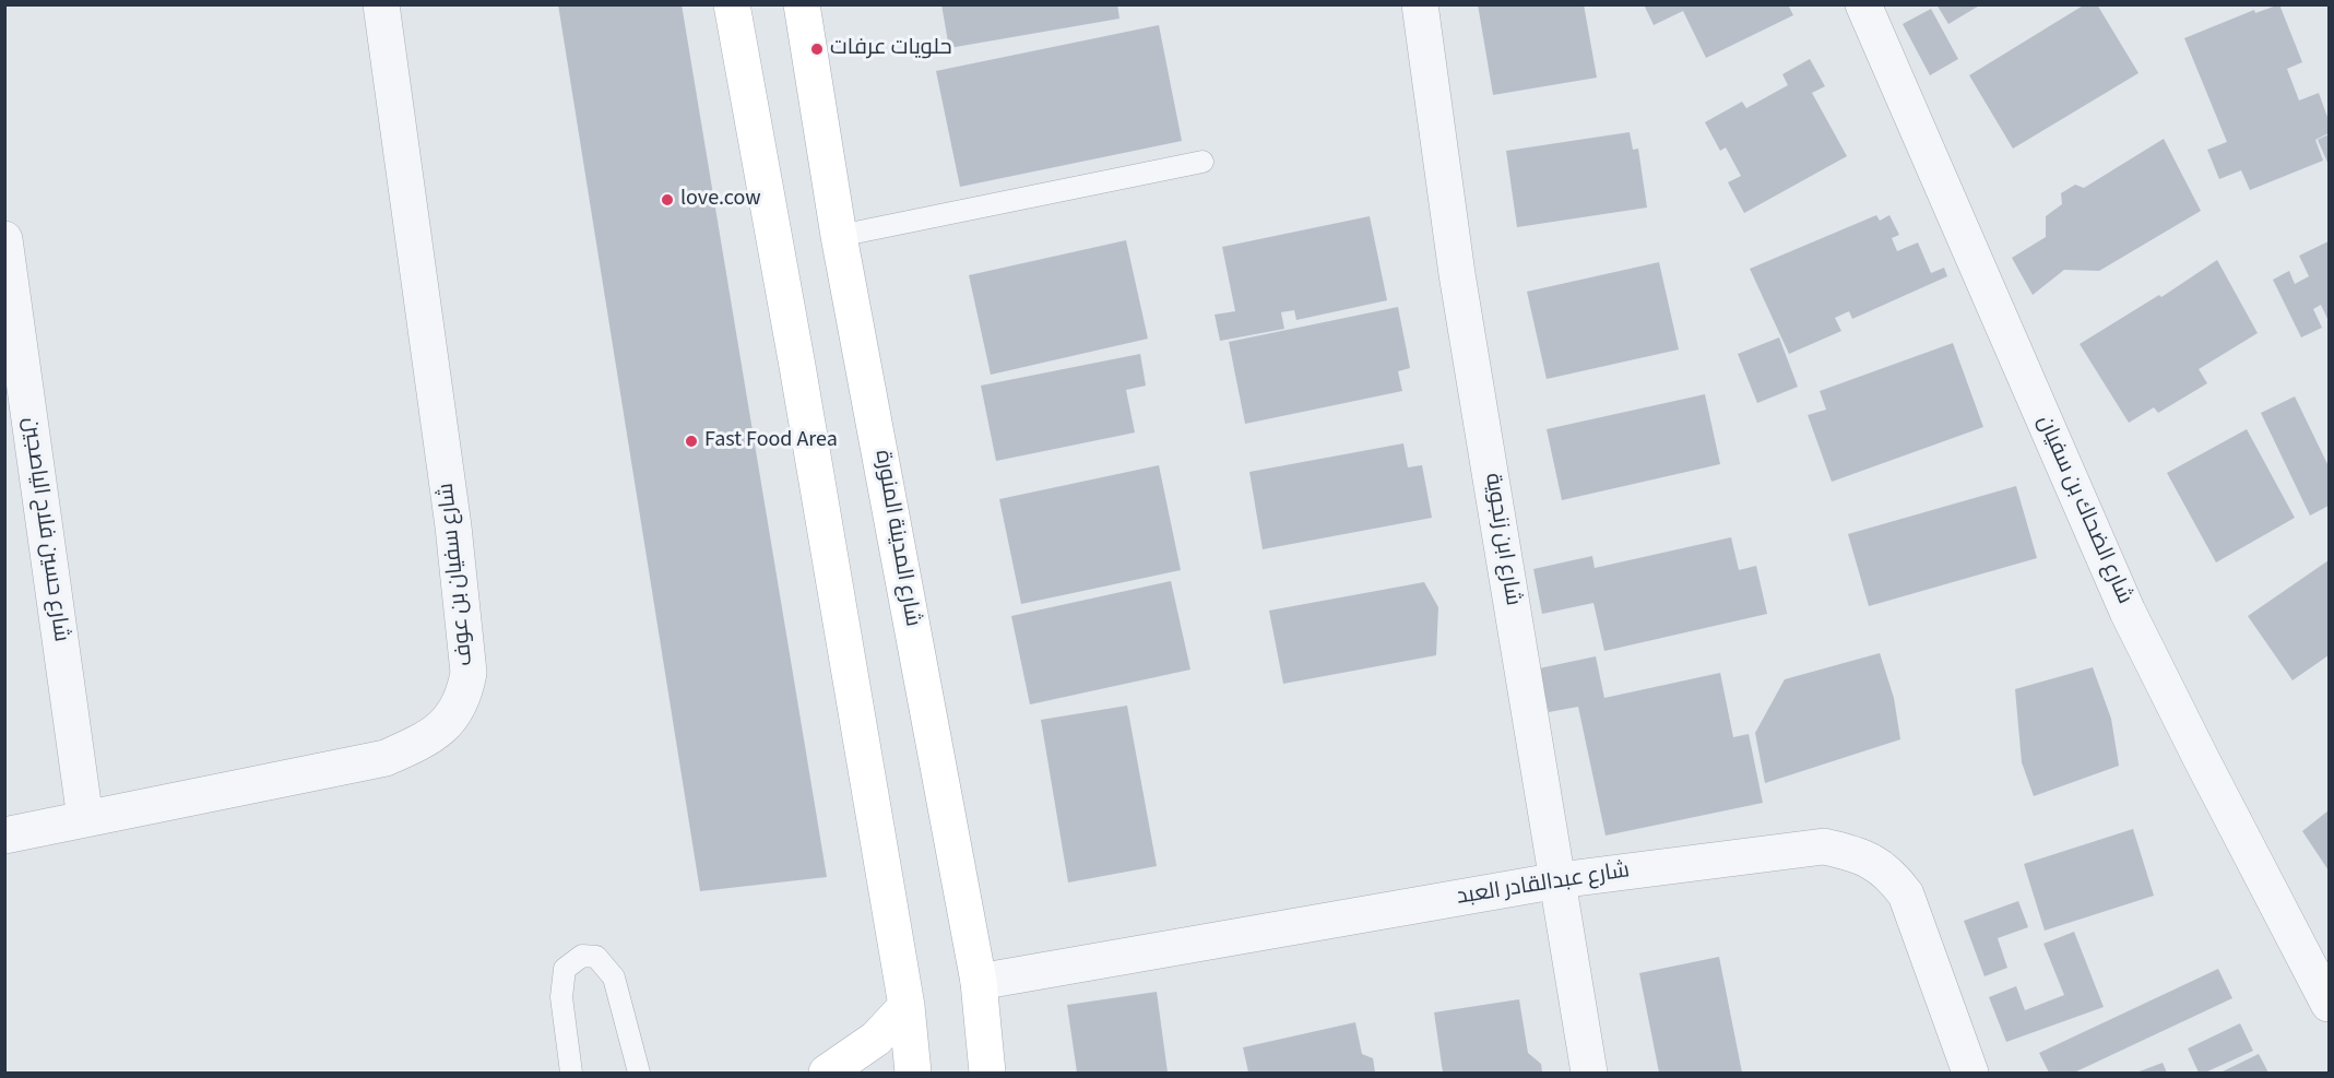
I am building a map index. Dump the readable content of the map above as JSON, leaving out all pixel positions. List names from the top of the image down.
{
  "streets": {
    "main road": ["شارع المدينة المنورة"],
    "street": [
      "شارع الضحاك بن سفيان",
      "شارع حسين فلاح الياصجين",
      "شارع ابن زنجوية",
      "شارع سفيان بن عوف",
      "شارع عبدالقادر العبد"
    ]
  },
  "crossings": [
    ["شارع حسين فلاح الياصجين", "شارع سفيان بن عوف"],
    ["شارع المدينة المنورة", "شارع عبدالقادر العبد"],
    ["شارع ابن زنجوية", "شارع عبدالقادر العبد"]
  ],
  "places": ["حلويات عرفات", "love.cow", "Fast Food Area"]
}
